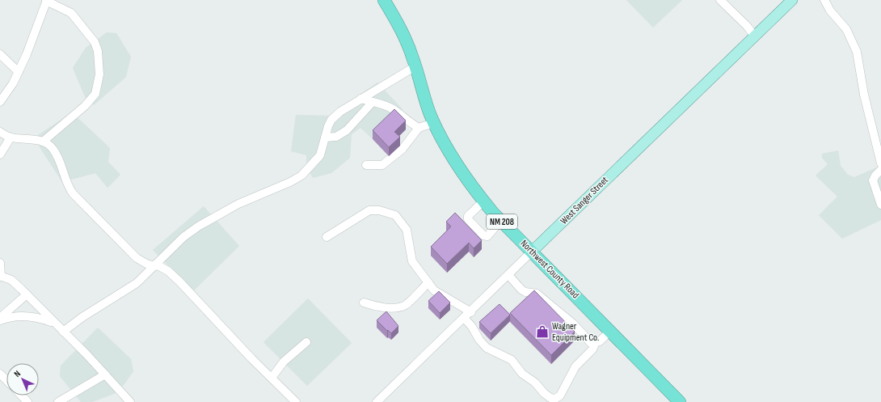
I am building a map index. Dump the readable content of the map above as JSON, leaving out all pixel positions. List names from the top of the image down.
{
  "streets": {
    "highway": ["NM 208", "Northwest County Road"],
    "main road": ["West Sanger Street"]
  },
  "crossings": [
    ["West Sanger Street", "Northwest County Road"]
  ],
  "places": {
    "shop": ["Wagner Equipment Co."]
  },
  "north": "top left"
}
